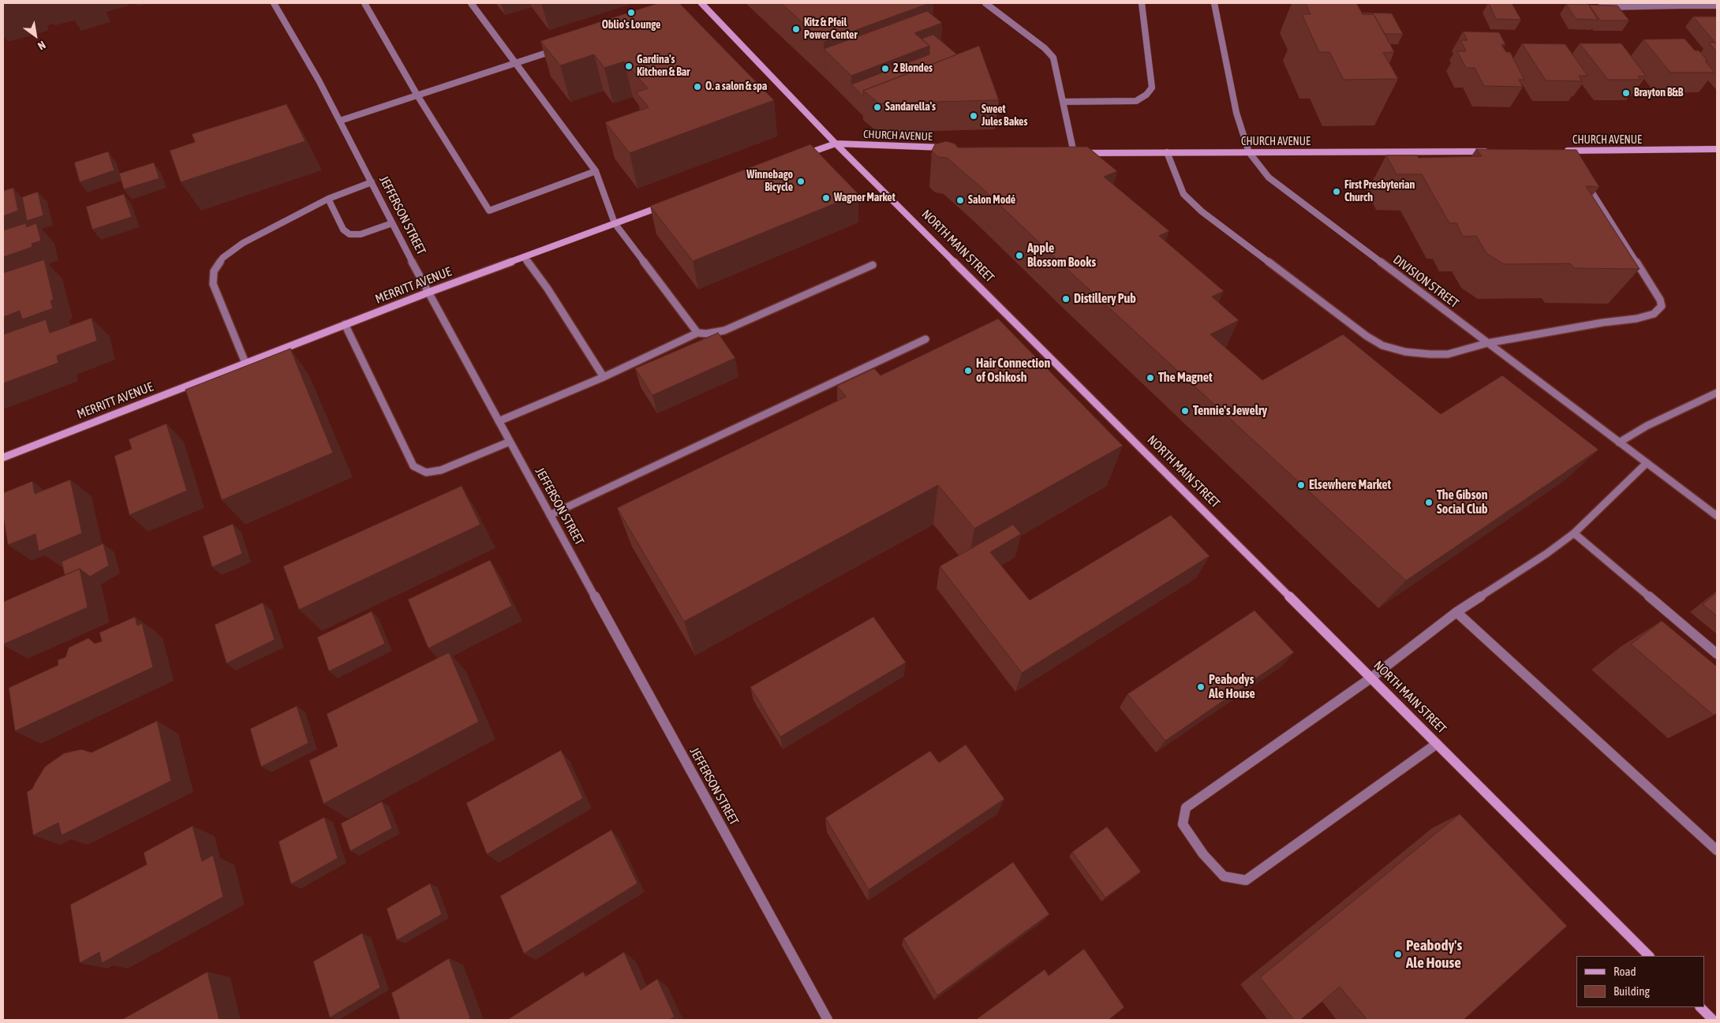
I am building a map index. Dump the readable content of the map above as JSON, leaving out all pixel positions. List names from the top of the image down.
{
  "streets": {
    "street": [
      "CHURCH AVENUE",
      "JEFFERSON STREET",
      "NORTH MAIN STREET",
      "DIVISION STREET",
      "MERRITT AVENUE"
    ]
  },
  "crossings": [
    ["CHURCH AVENUE", "NORTH MAIN STREET"],
    ["CHURCH AVENUE", "DIVISION STREET"],
    ["JEFFERSON STREET", "MERRITT AVENUE"]
  ],
  "places": [
    "Oblio's Lounge",
    "Kitz & Pfeil Power Center",
    "Gardina's Kitchen & Bar",
    "2 Blondes",
    "O. a salon & spa",
    "Brayton B&B",
    "Sandarella's",
    "Sweet Jules Bakes",
    "Winnebago Bicycle",
    "First Presbyterian Church",
    "Wagner Market",
    "Salon Modé",
    "Apple Blossom Books",
    "Distillery Pub",
    "Hair Connection of Oshkosh",
    "The Magnet",
    "Tennie's Jewelry",
    "Elsewhere Market",
    "The Gibson Social Club",
    "Peabodys Ale House",
    "Peabody's Ale House"
  ],
  "legend": ["Road", "Building"],
  "north": "bottom right"
}
